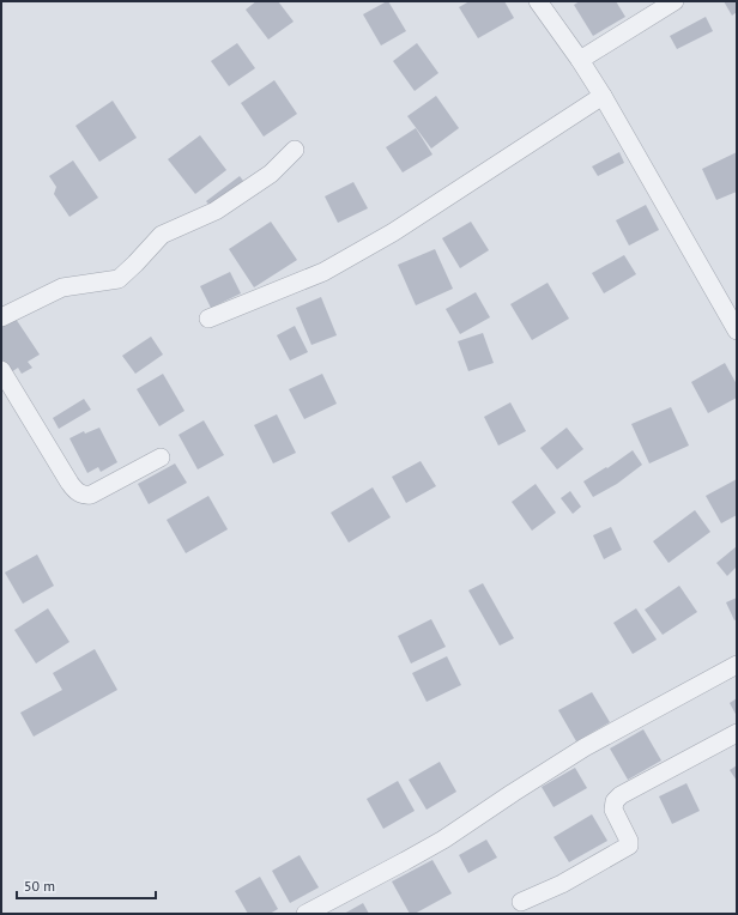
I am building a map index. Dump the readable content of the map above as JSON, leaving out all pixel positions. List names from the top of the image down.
{
  "scale_bar": "50 m"
}
